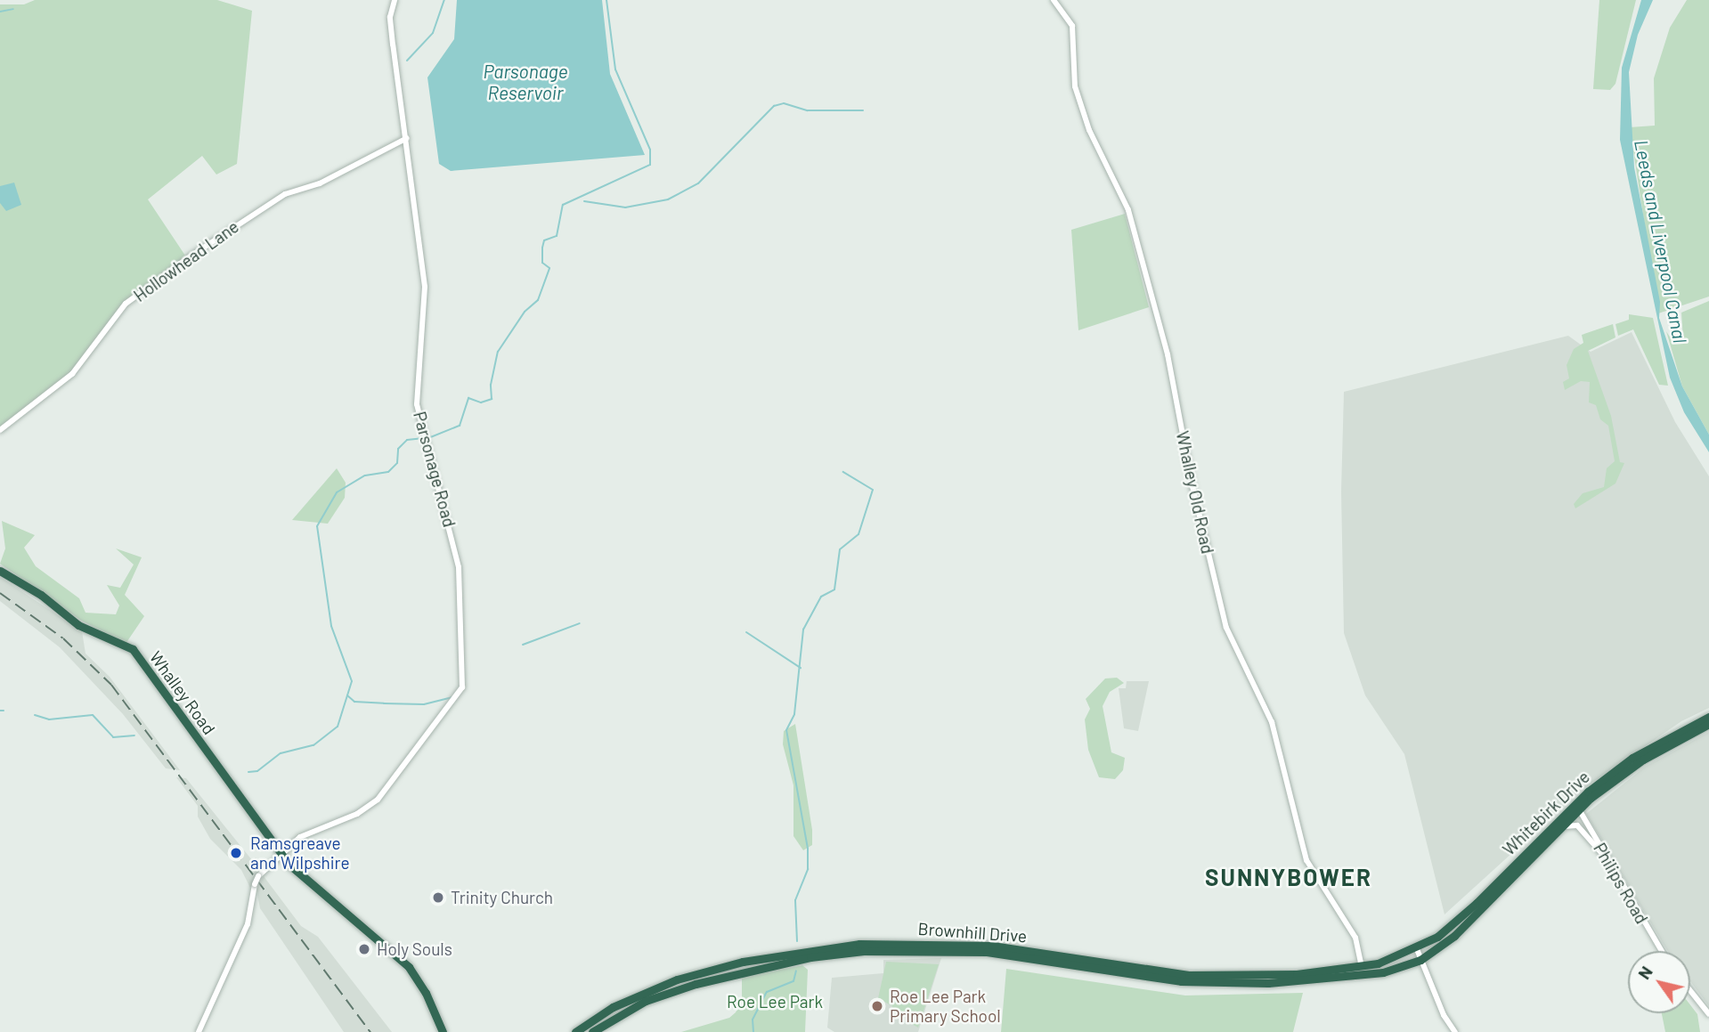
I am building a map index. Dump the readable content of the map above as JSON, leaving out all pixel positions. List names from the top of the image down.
{
  "streets": {
    "highway": ["Whalley Road", "Whitebirk Drive", "Brownhill Drive"],
    "street": [
      "Hollowhead Lane",
      "Parsonage Road",
      "Whalley Old Road",
      "Philips Road"
    ]
  },
  "crossings": [
    ["Hollowhead Lane", "Parsonage Road"],
    ["Parsonage Road", "Whalley Road"],
    ["Whalley Old Road", "Brownhill Drive"],
    ["Whitebirk Drive", "Philips Road"],
    ["Whitebirk Drive", "Brownhill Drive"]
  ],
  "districts": ["SUNNYBOWER"],
  "water": ["Parsonage Reservoir", "Leeds and Liverpool Canal"],
  "parks": ["Roe Lee Park"],
  "places": [
    "Ramsgreave and Wilpshire",
    "Trinity Church",
    "Holy Souls",
    "Roe Lee Park Primary School"
  ],
  "north": "top left"
}
